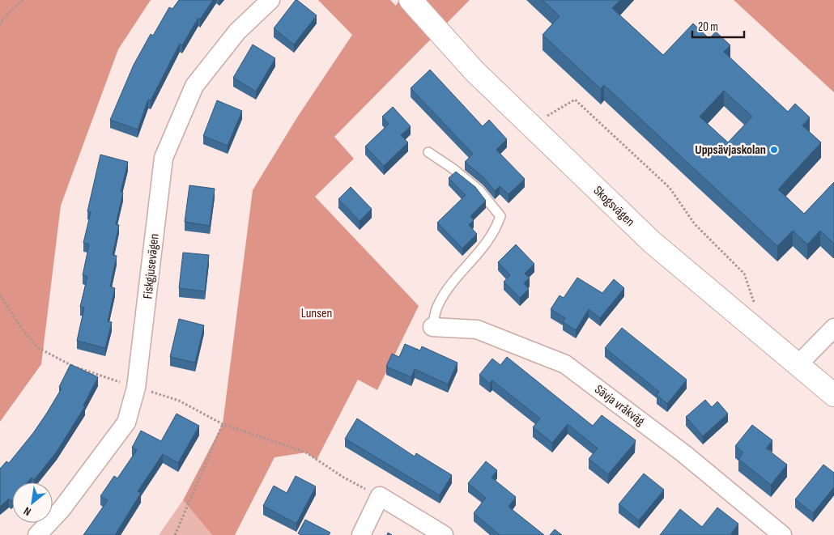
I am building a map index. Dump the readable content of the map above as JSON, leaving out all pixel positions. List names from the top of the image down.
{
  "streets": {
    "street": ["Skogsvägen", "Fiskgjusevägen", "Sävja vråkväg"]
  },
  "parks": ["Lunsen"],
  "places": ["Uppsävjaskolan"],
  "scale_bar": "20 m",
  "north": "bottom left"
}
